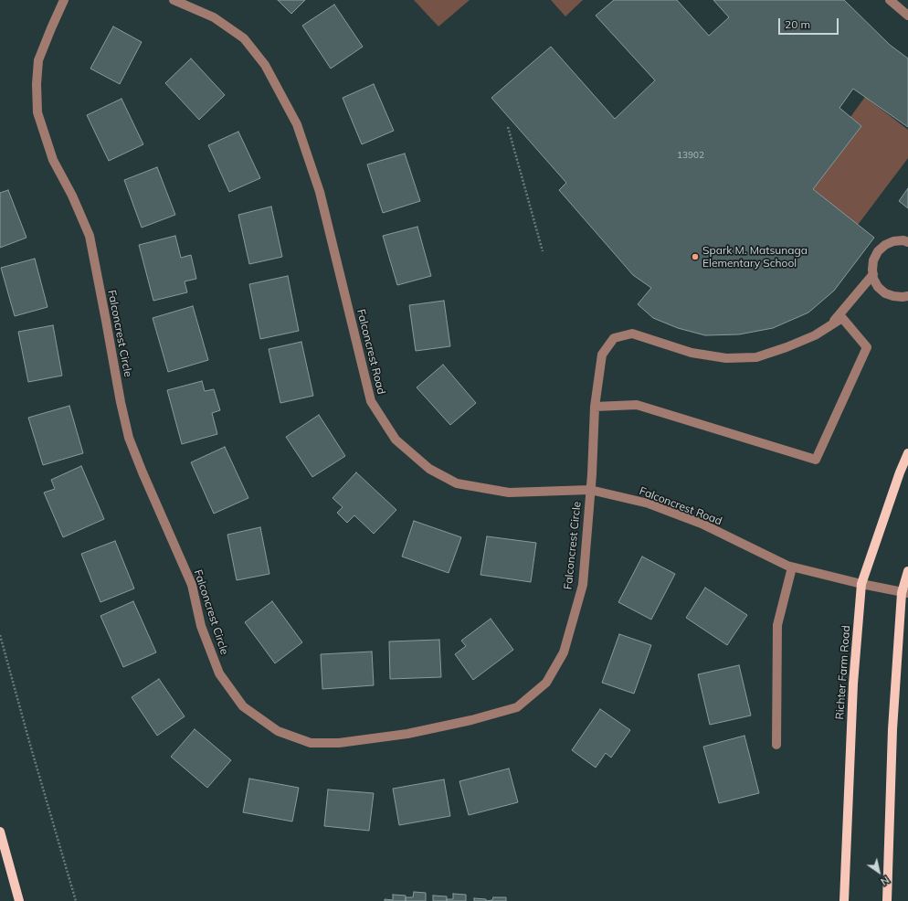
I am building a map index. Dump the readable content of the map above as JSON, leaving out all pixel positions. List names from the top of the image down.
{
  "streets": {
    "main road": ["Richter Farm Road"],
    "street": ["Falconcrest Circle", "Falconcrest Road"]
  },
  "crossings": [
    ["Falconcrest Circle", "Falconcrest Road"],
    ["Falconcrest Road", "Richter Farm Road"]
  ],
  "places": ["Spark M. Matsunaga Elementary School"],
  "house_numbers": ["13902"],
  "scale_bar": "20 m",
  "north": "bottom right"
}
